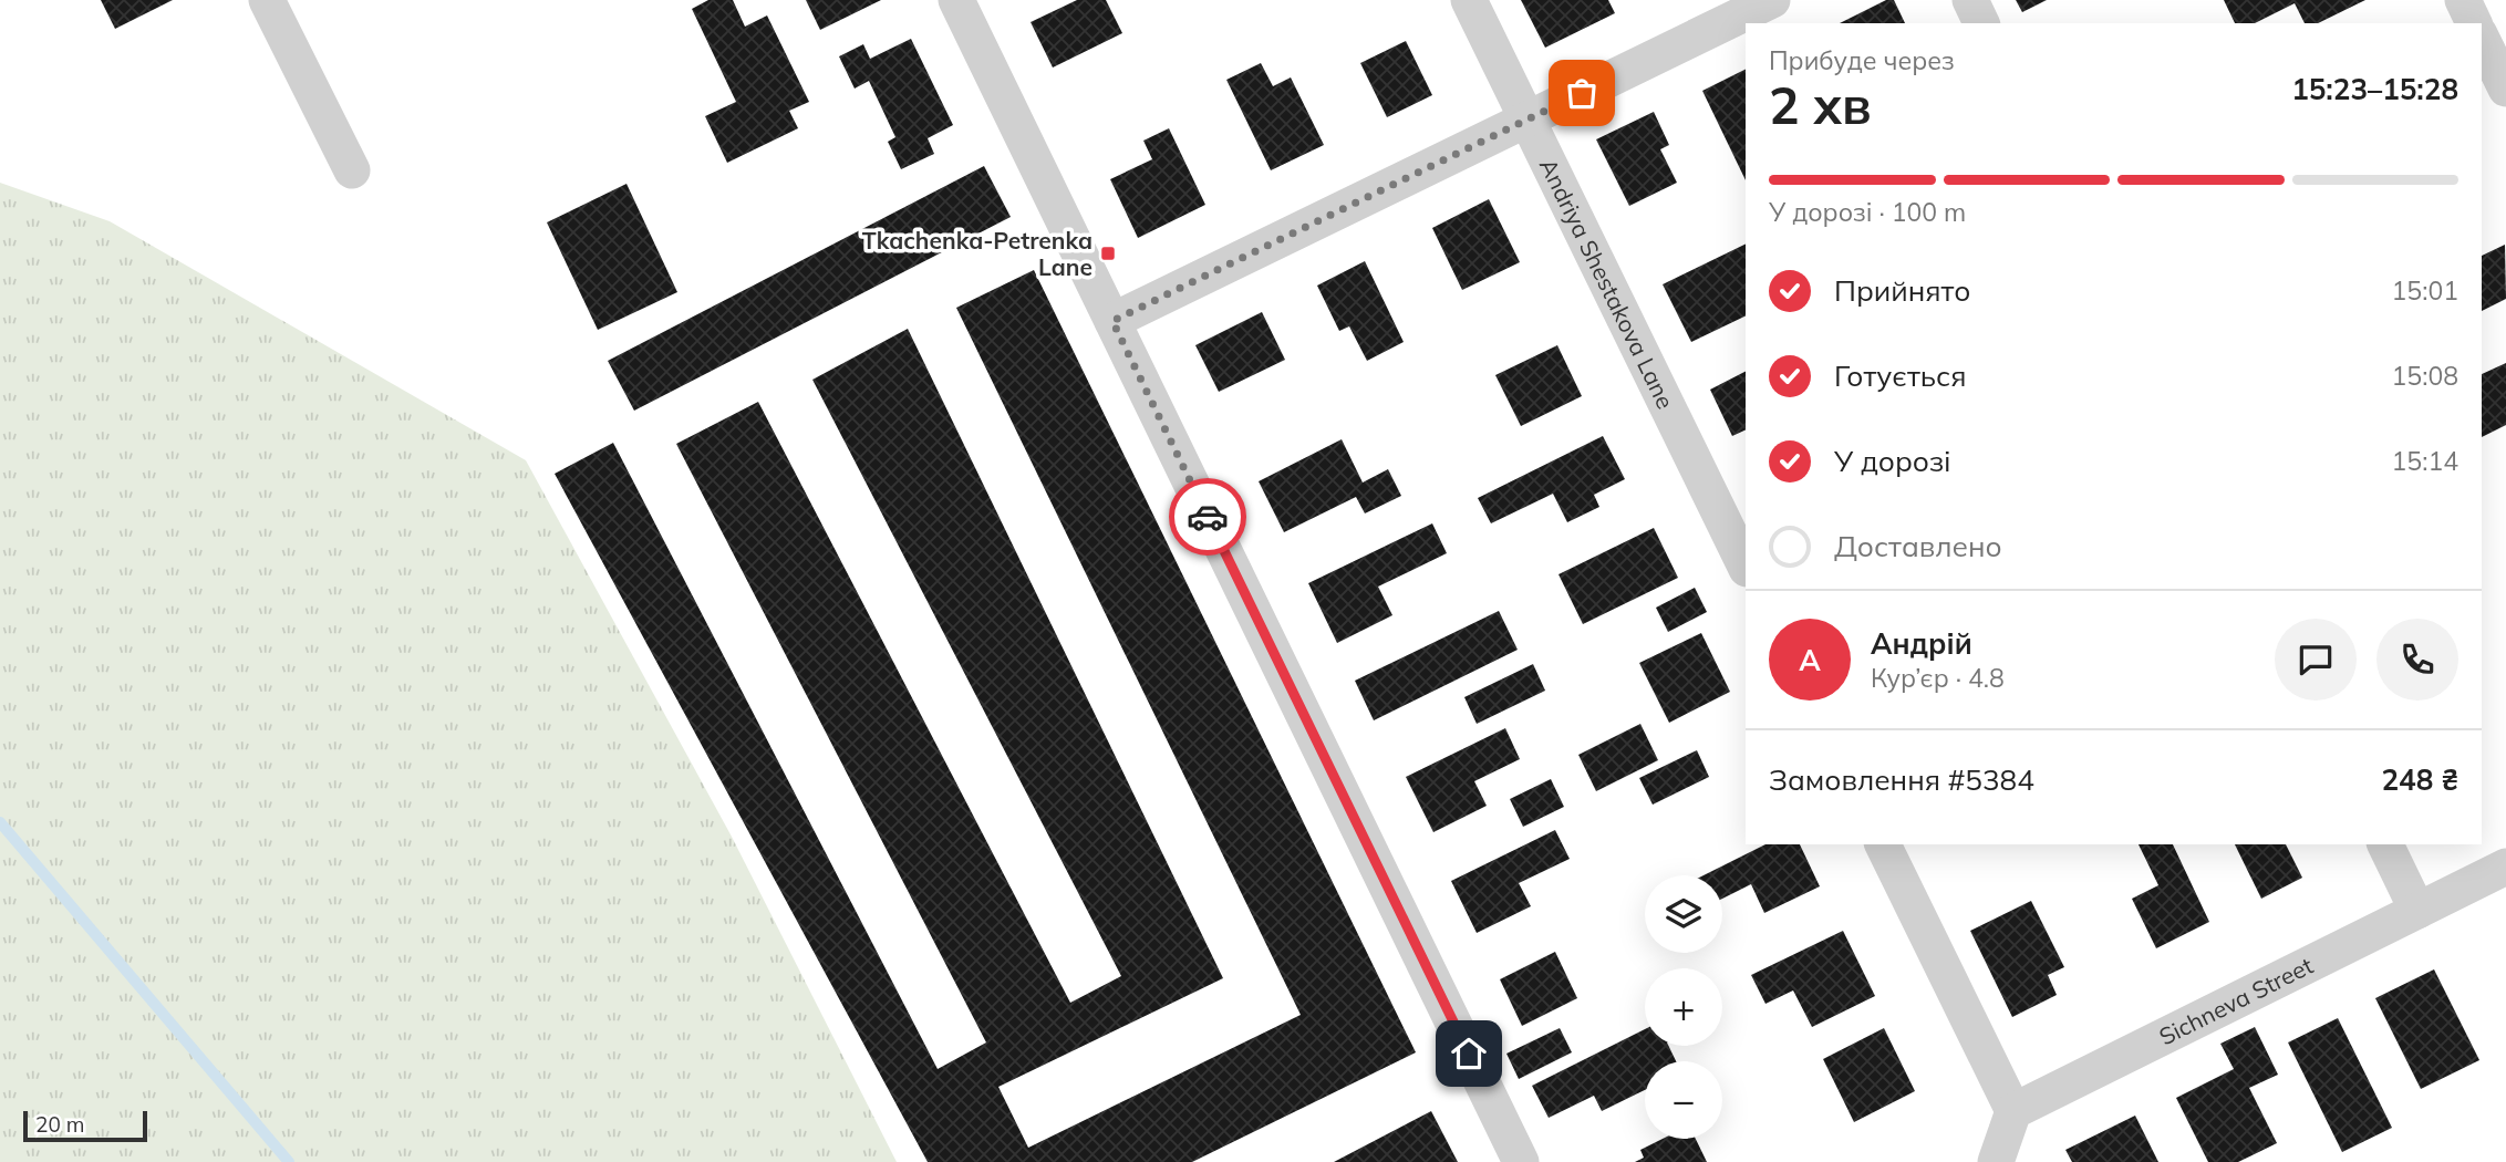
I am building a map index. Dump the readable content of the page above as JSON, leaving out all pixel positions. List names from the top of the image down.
{
  "streets": {
    "street": ["Andriya Shestakova Lane", "Sichneva Street"]
  },
  "places": {
    "transit": ["Tkachenka-Petrenka Lane"]
  },
  "scale_bar": "20 m",
  "page": {
    "heading": ["2 хв", "Прибуде через", "15:23–15:28"],
    "panel": [
      "Андрій",
      "Кур’єр · 4.8",
      "Замовлення #5384",
      "248 ₴"
    ],
    "bar": "У дорозі · 100 m",
    "list": [
      ["Прийнято", "15:01"],
      ["Готується", "15:08"],
      ["У дорозі", "15:14"],
      "Доставлено"
    ],
    "round": "А",
    "map_buttons": ["+", "−"],
    "scale": "20 m"
  }
}
